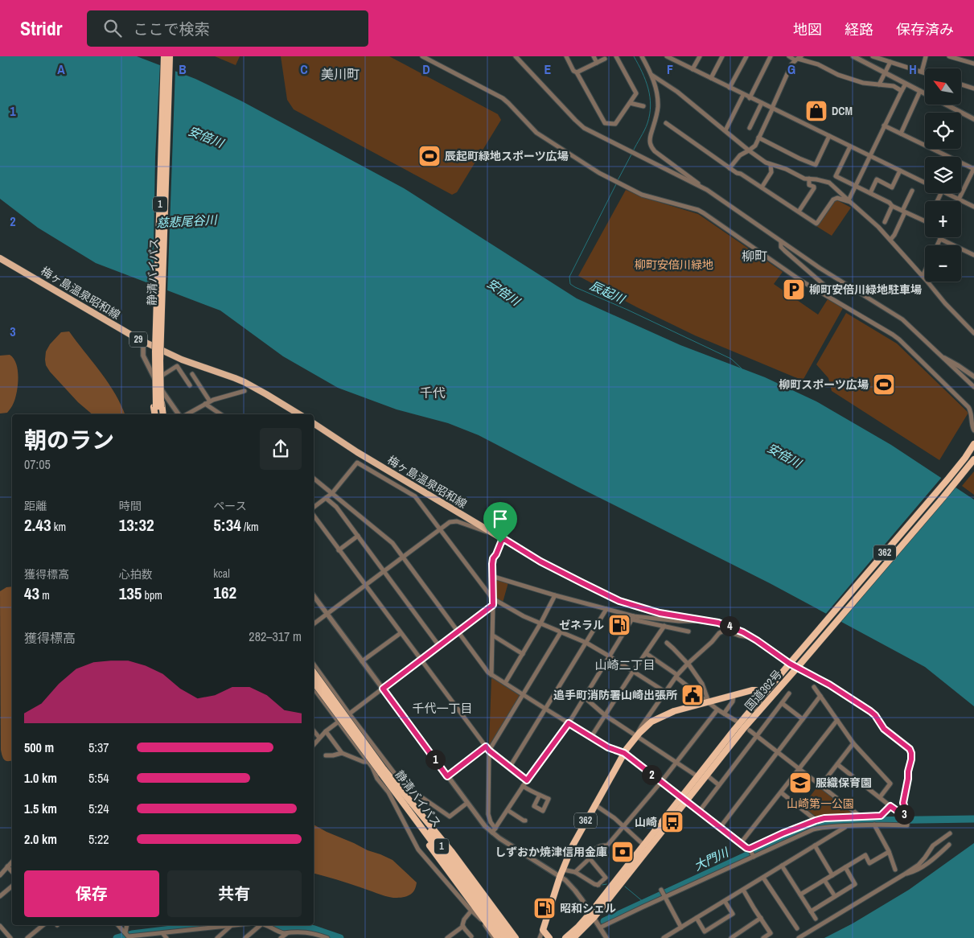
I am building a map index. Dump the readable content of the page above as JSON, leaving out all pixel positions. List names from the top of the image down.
{
  "streets": {
    "highway": [
      "1",
      "静清バイパス",
      "362",
      "国道362号"
    ],
    "main road": ["梅ヶ島温泉昭和線", "29"]
  },
  "crossings": [
    ["1", "静清バイパス"],
    ["梅ヶ島温泉昭和線", "国道362号"]
  ],
  "districts": [
    "美川町",
    "柳町",
    "千代",
    "山崎二丁目",
    "千代一丁目"
  ],
  "water": [
    "安倍川",
    "慈悲尾谷川",
    "辰起川",
    "大門川"
  ],
  "parks": ["柳町安倍川緑地", "山崎第一公園"],
  "places": {
    "shop": ["DCM"],
    "sports": ["辰起町緑地スポーツ広場", "柳町スポーツ広場"],
    "parking": ["柳町安倍川緑地駐車場"],
    "fuel station": ["ゼネラル", "昭和シェル"],
    "public building": ["追手町消防署山崎出張所"],
    "school or university": ["服織保育園"],
    "bus stop": ["山崎"],
    "bank": ["しずおか焼津信用金庫"]
  },
  "north": "top left",
  "page": {
    "header": "Stridr",
    "search": "ここで検索",
    "nav": ["地図", "経路", "保存済み"],
    "map_buttons": ["+", "−"],
    "heading": ["朝のラン", "07:05"],
    "stats": [
      ["距離", "2.43 km"],
      ["時間", "13:32"],
      ["ペース", "5:34 /km"],
      ["獲得標高", "43 m"],
      ["心拍数", "135 bpm"],
      ["kcal", "162"]
    ],
    "pins": [
      "4",
      "1",
      "2",
      "3"
    ],
    "chart": ["獲得標高", "282–317 m"],
    "list": [
      {
        "name": "500 m",
        "note": "5:37"
      },
      {
        "name": "1.0 km",
        "note": "5:54"
      },
      {
        "name": "1.5 km",
        "note": "5:24"
      },
      {
        "name": "2.0 km",
        "note": "5:22"
      }
    ],
    "buttons": ["保存", "共有"]
  },
  "grid": {
    "columns": [
      "A",
      "B",
      "C",
      "D",
      "E",
      "F",
      "G",
      "H"
    ],
    "rows": ["1", "2", "3"]
  }
}
